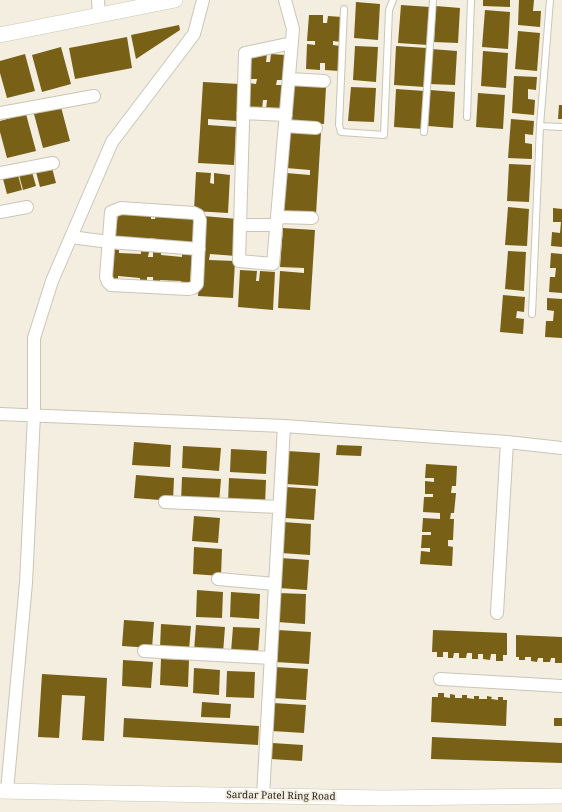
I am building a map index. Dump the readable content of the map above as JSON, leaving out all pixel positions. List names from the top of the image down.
{
  "streets": {
    "street": ["Sardar Patel Ring Road"]
  }
}
